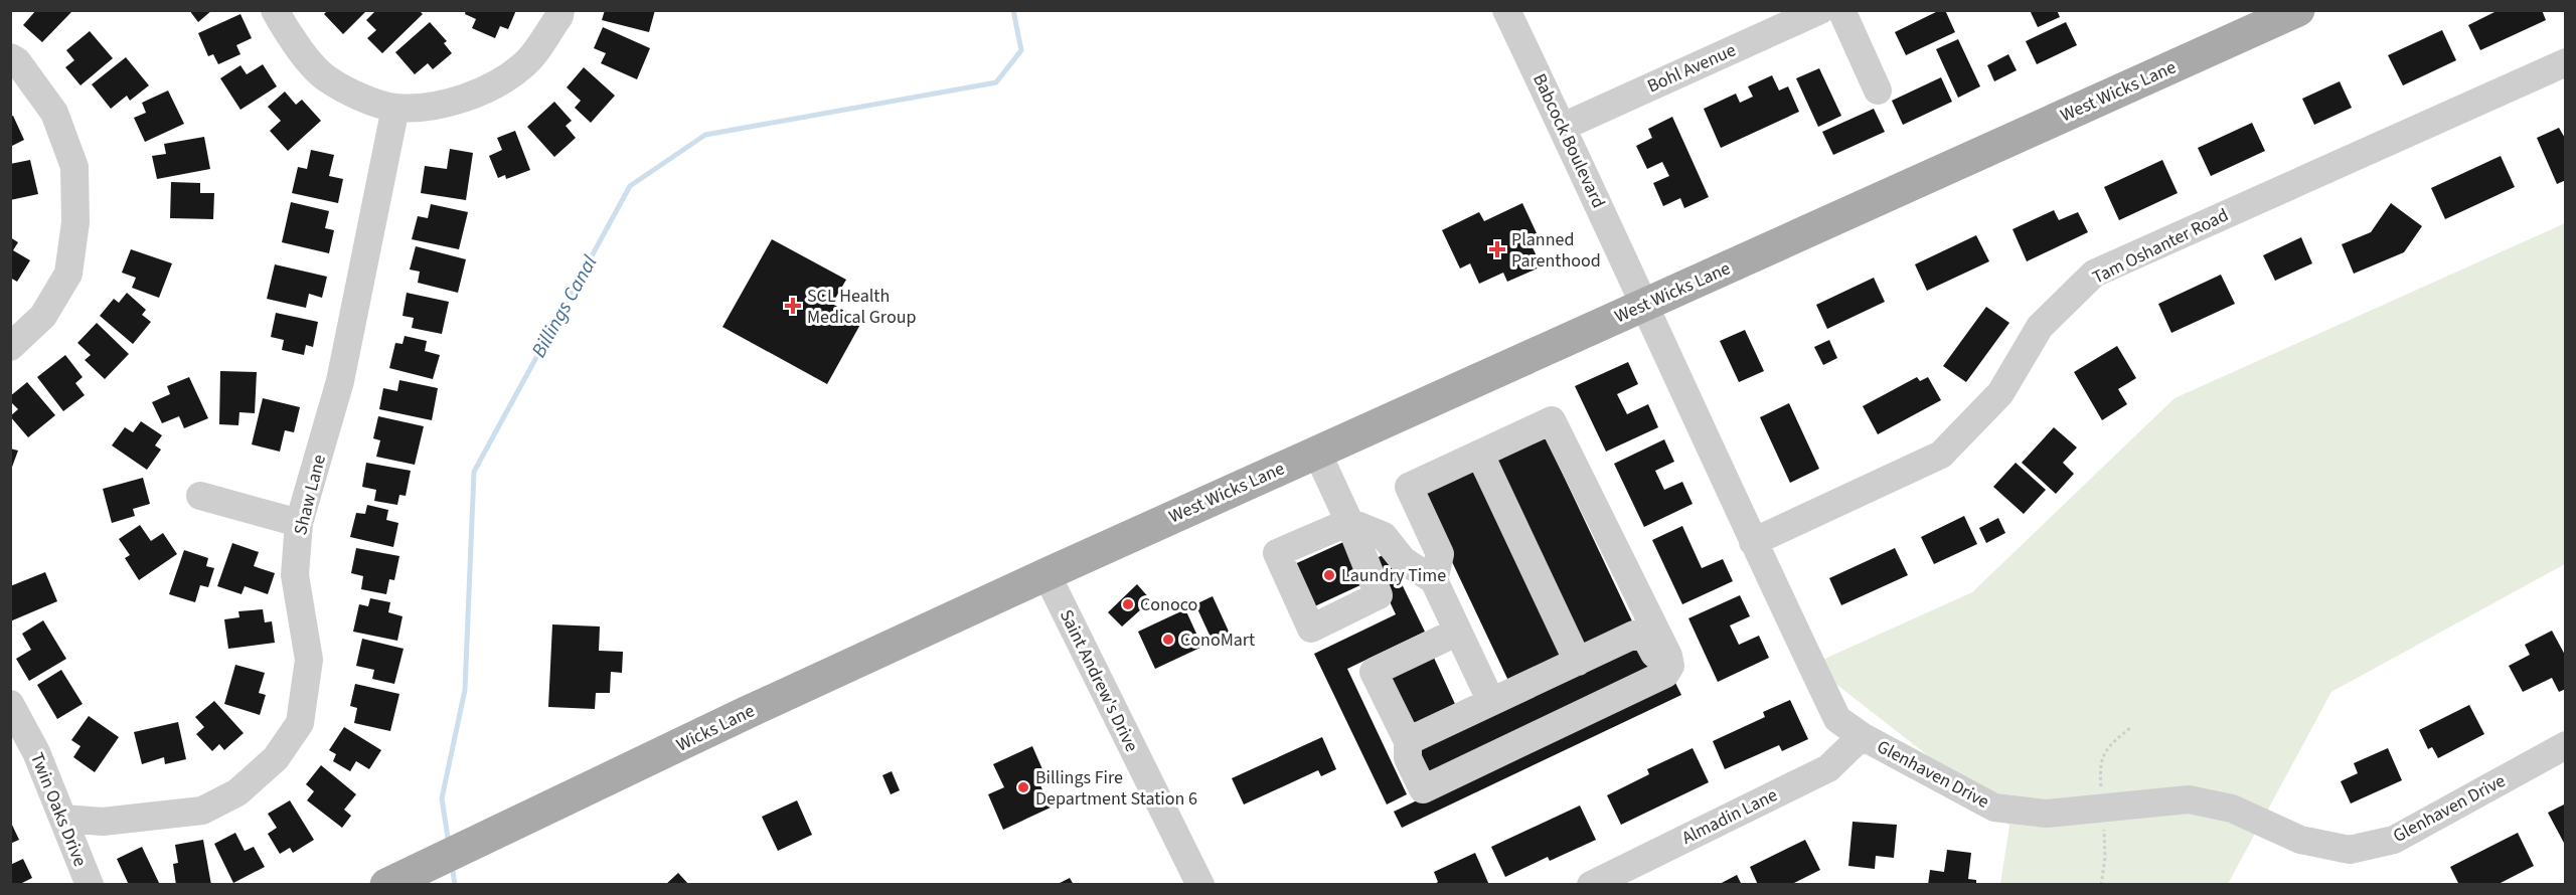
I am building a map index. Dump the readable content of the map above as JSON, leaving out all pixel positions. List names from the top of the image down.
{
  "streets": {
    "main road": ["West Wicks Lane", "Wicks Lane"],
    "street": [
      "Bohl Avenue",
      "Babcock Boulevard",
      "Tam Oshanter Road",
      "Shaw Lane",
      "Saint Andrew's Drive",
      "Glenhaven Drive",
      "Twin Oaks Drive",
      "Almadin Lane"
    ]
  },
  "crossings": [
    ["Bohl Avenue", "Babcock Boulevard"],
    ["West Wicks Lane", "Babcock Boulevard"],
    ["West Wicks Lane", "Saint Andrew's Drive"],
    ["West Wicks Lane", "Wicks Lane"],
    ["West Wicks Lane", "Glenhaven Drive"],
    ["Babcock Boulevard", "Glenhaven Drive"],
    ["Tam Oshanter Road", "Glenhaven Drive"],
    ["Shaw Lane", "Twin Oaks Drive"],
    ["Saint Andrew's Drive", "Wicks Lane"],
    ["Glenhaven Drive", "Almadin Lane"]
  ],
  "water": ["Billings Canal"],
  "places": {
    "health": ["Planned Parenthood", "SCL Health Medical Group"],
    "other": [
      "Laundry Time",
      "Conoco",
      "ConoMart",
      "Billings Fire Department Station 6"
    ]
  }
}
